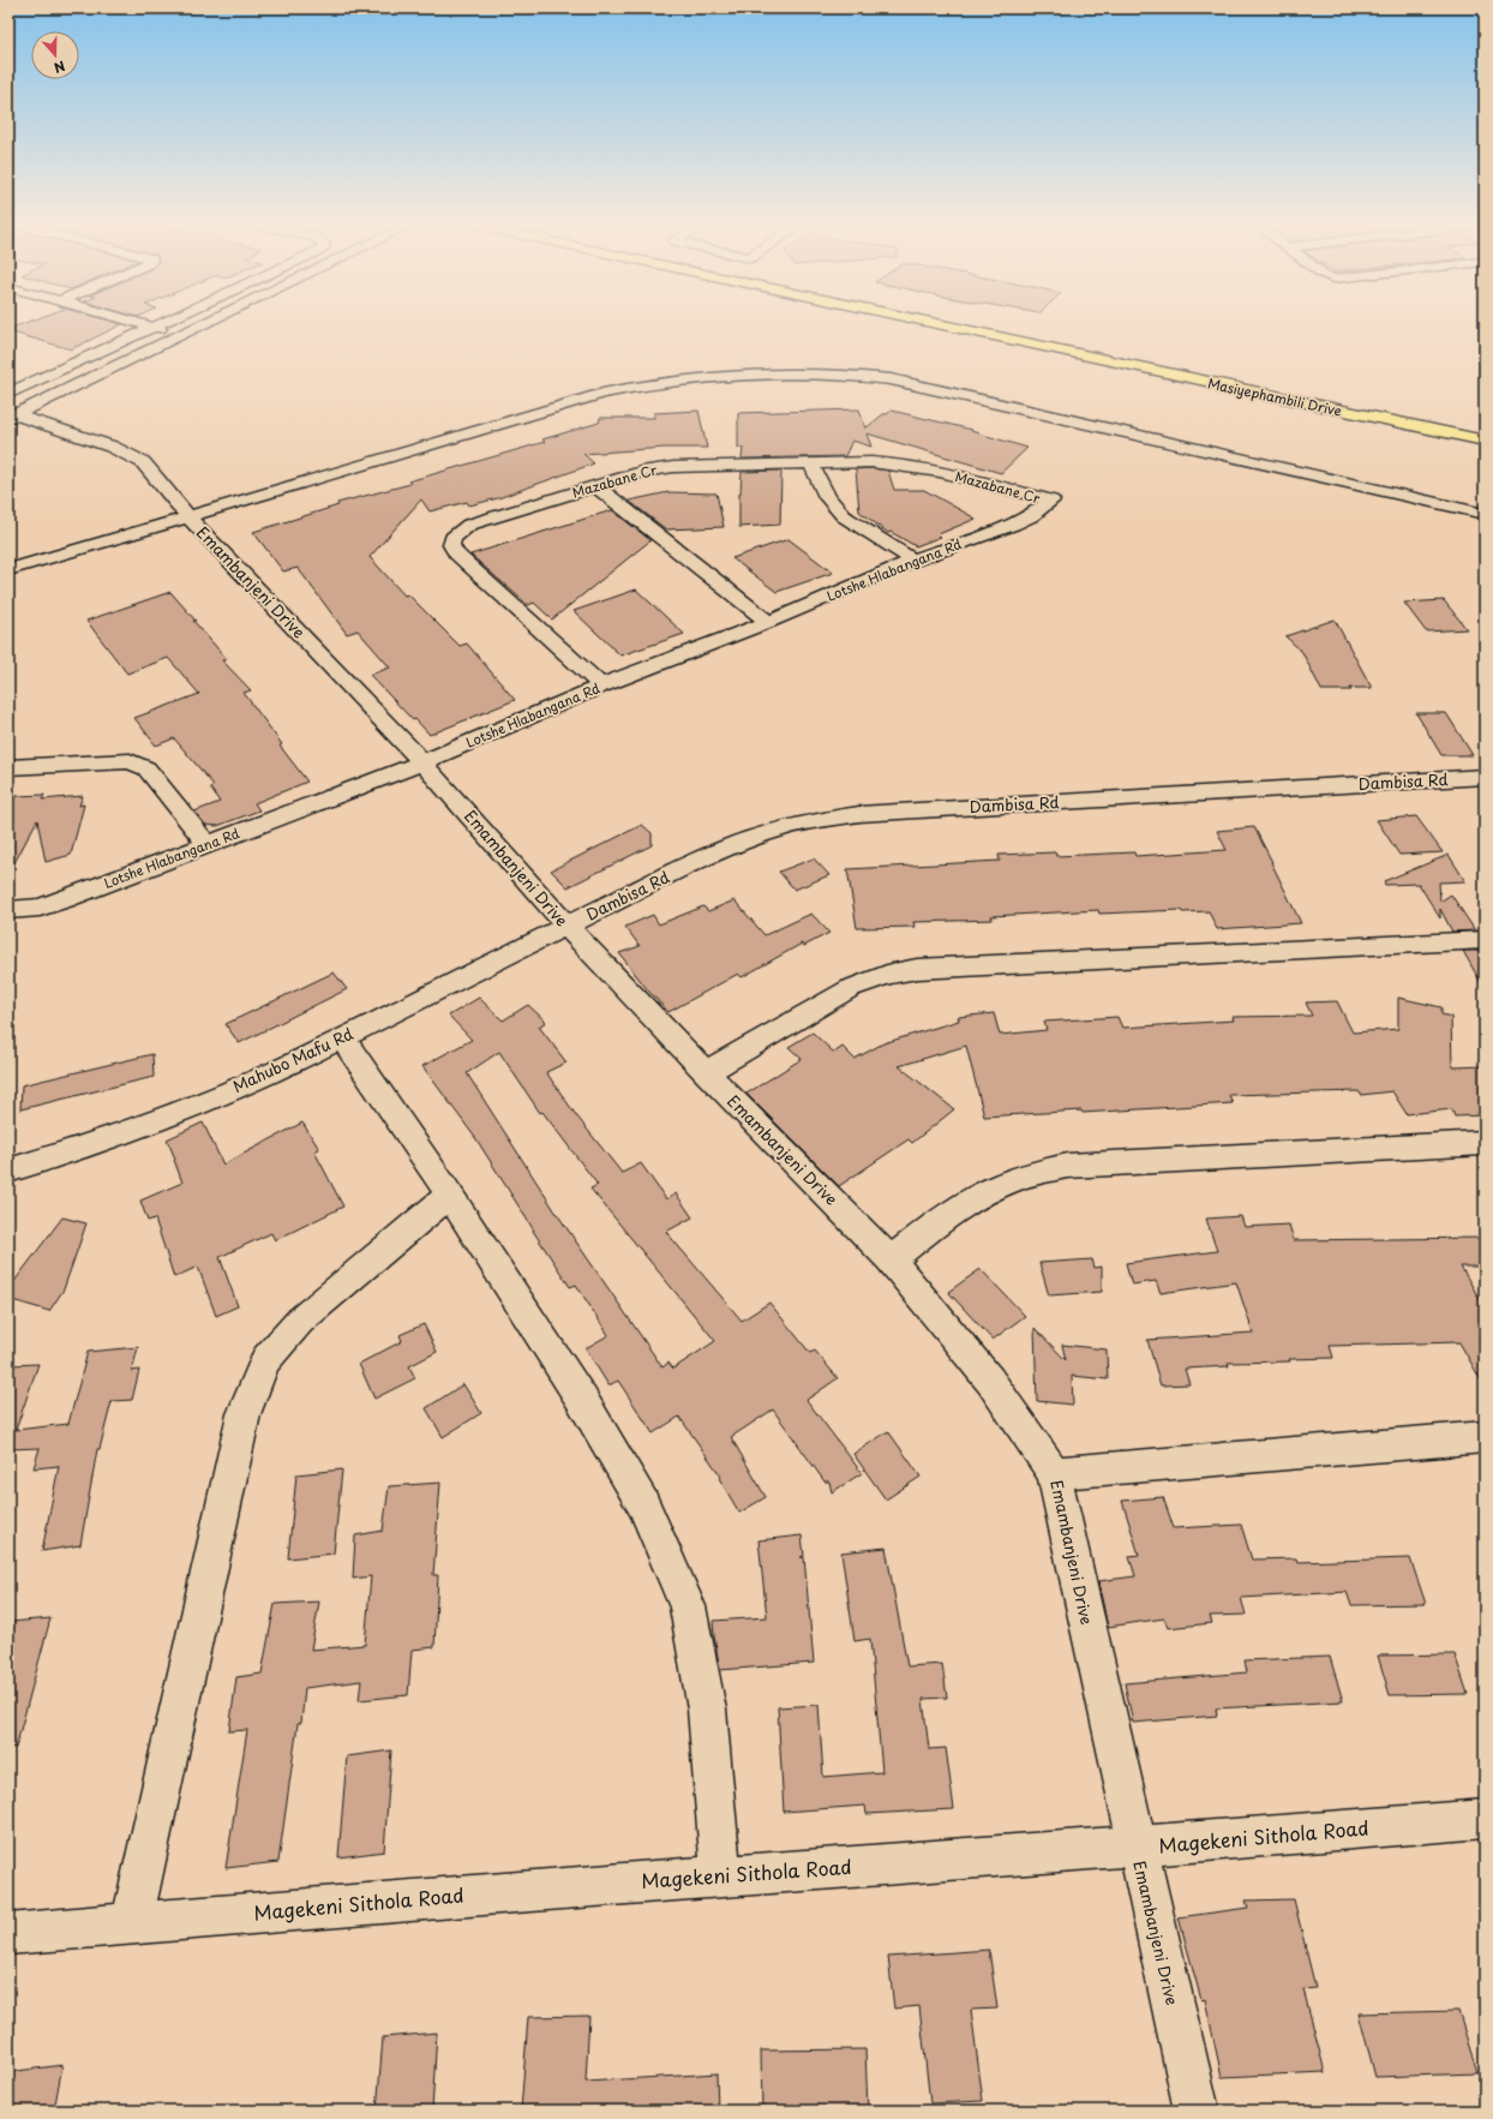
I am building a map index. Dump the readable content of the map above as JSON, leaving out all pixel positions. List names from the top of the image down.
{
  "streets": {
    "main road": ["Masiyephambili Drive"],
    "street": [
      "Mazabane Cr",
      "Lotshe Hlabangana Rd",
      "Emambanjeni Drive",
      "Dambisa Rd",
      "Mahubo Mafu Rd",
      "Magekeni Sithola Road"
    ]
  },
  "crossings": [
    ["Mazabane Cr", "Lotshe Hlabangana Rd"],
    ["Lotshe Hlabangana Rd", "Emambanjeni Drive"],
    ["Emambanjeni Drive", "Dambisa Rd"],
    ["Emambanjeni Drive", "Mahubo Mafu Rd"],
    ["Emambanjeni Drive", "Magekeni Sithola Road"],
    ["Dambisa Rd", "Mahubo Mafu Rd"]
  ],
  "north": "bottom"
}
